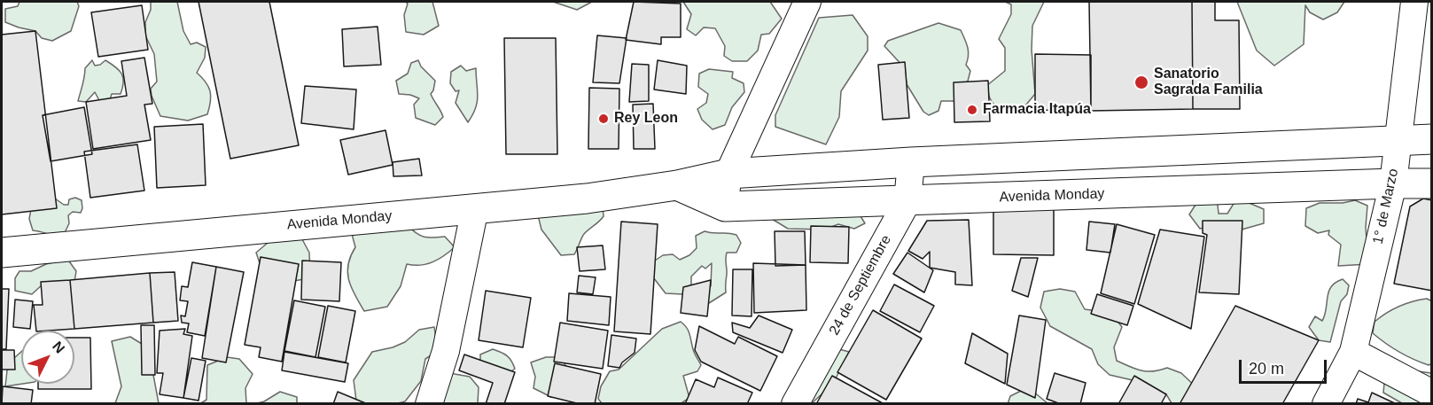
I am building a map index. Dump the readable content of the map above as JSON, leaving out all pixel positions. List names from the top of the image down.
{
  "streets": {
    "main road": ["Avenida Monday"],
    "street": ["1° de Marzo", "24 de Septiembre"]
  },
  "crossings": [
    ["Avenida Monday", "1° de Marzo"],
    ["Avenida Monday", "24 de Septiembre"]
  ],
  "places": ["Sanatorio Sagrada Familia", "Farmacia Itapúa", "Rey Leon"],
  "scale_bar": "20 m",
  "north": "top right"
}
